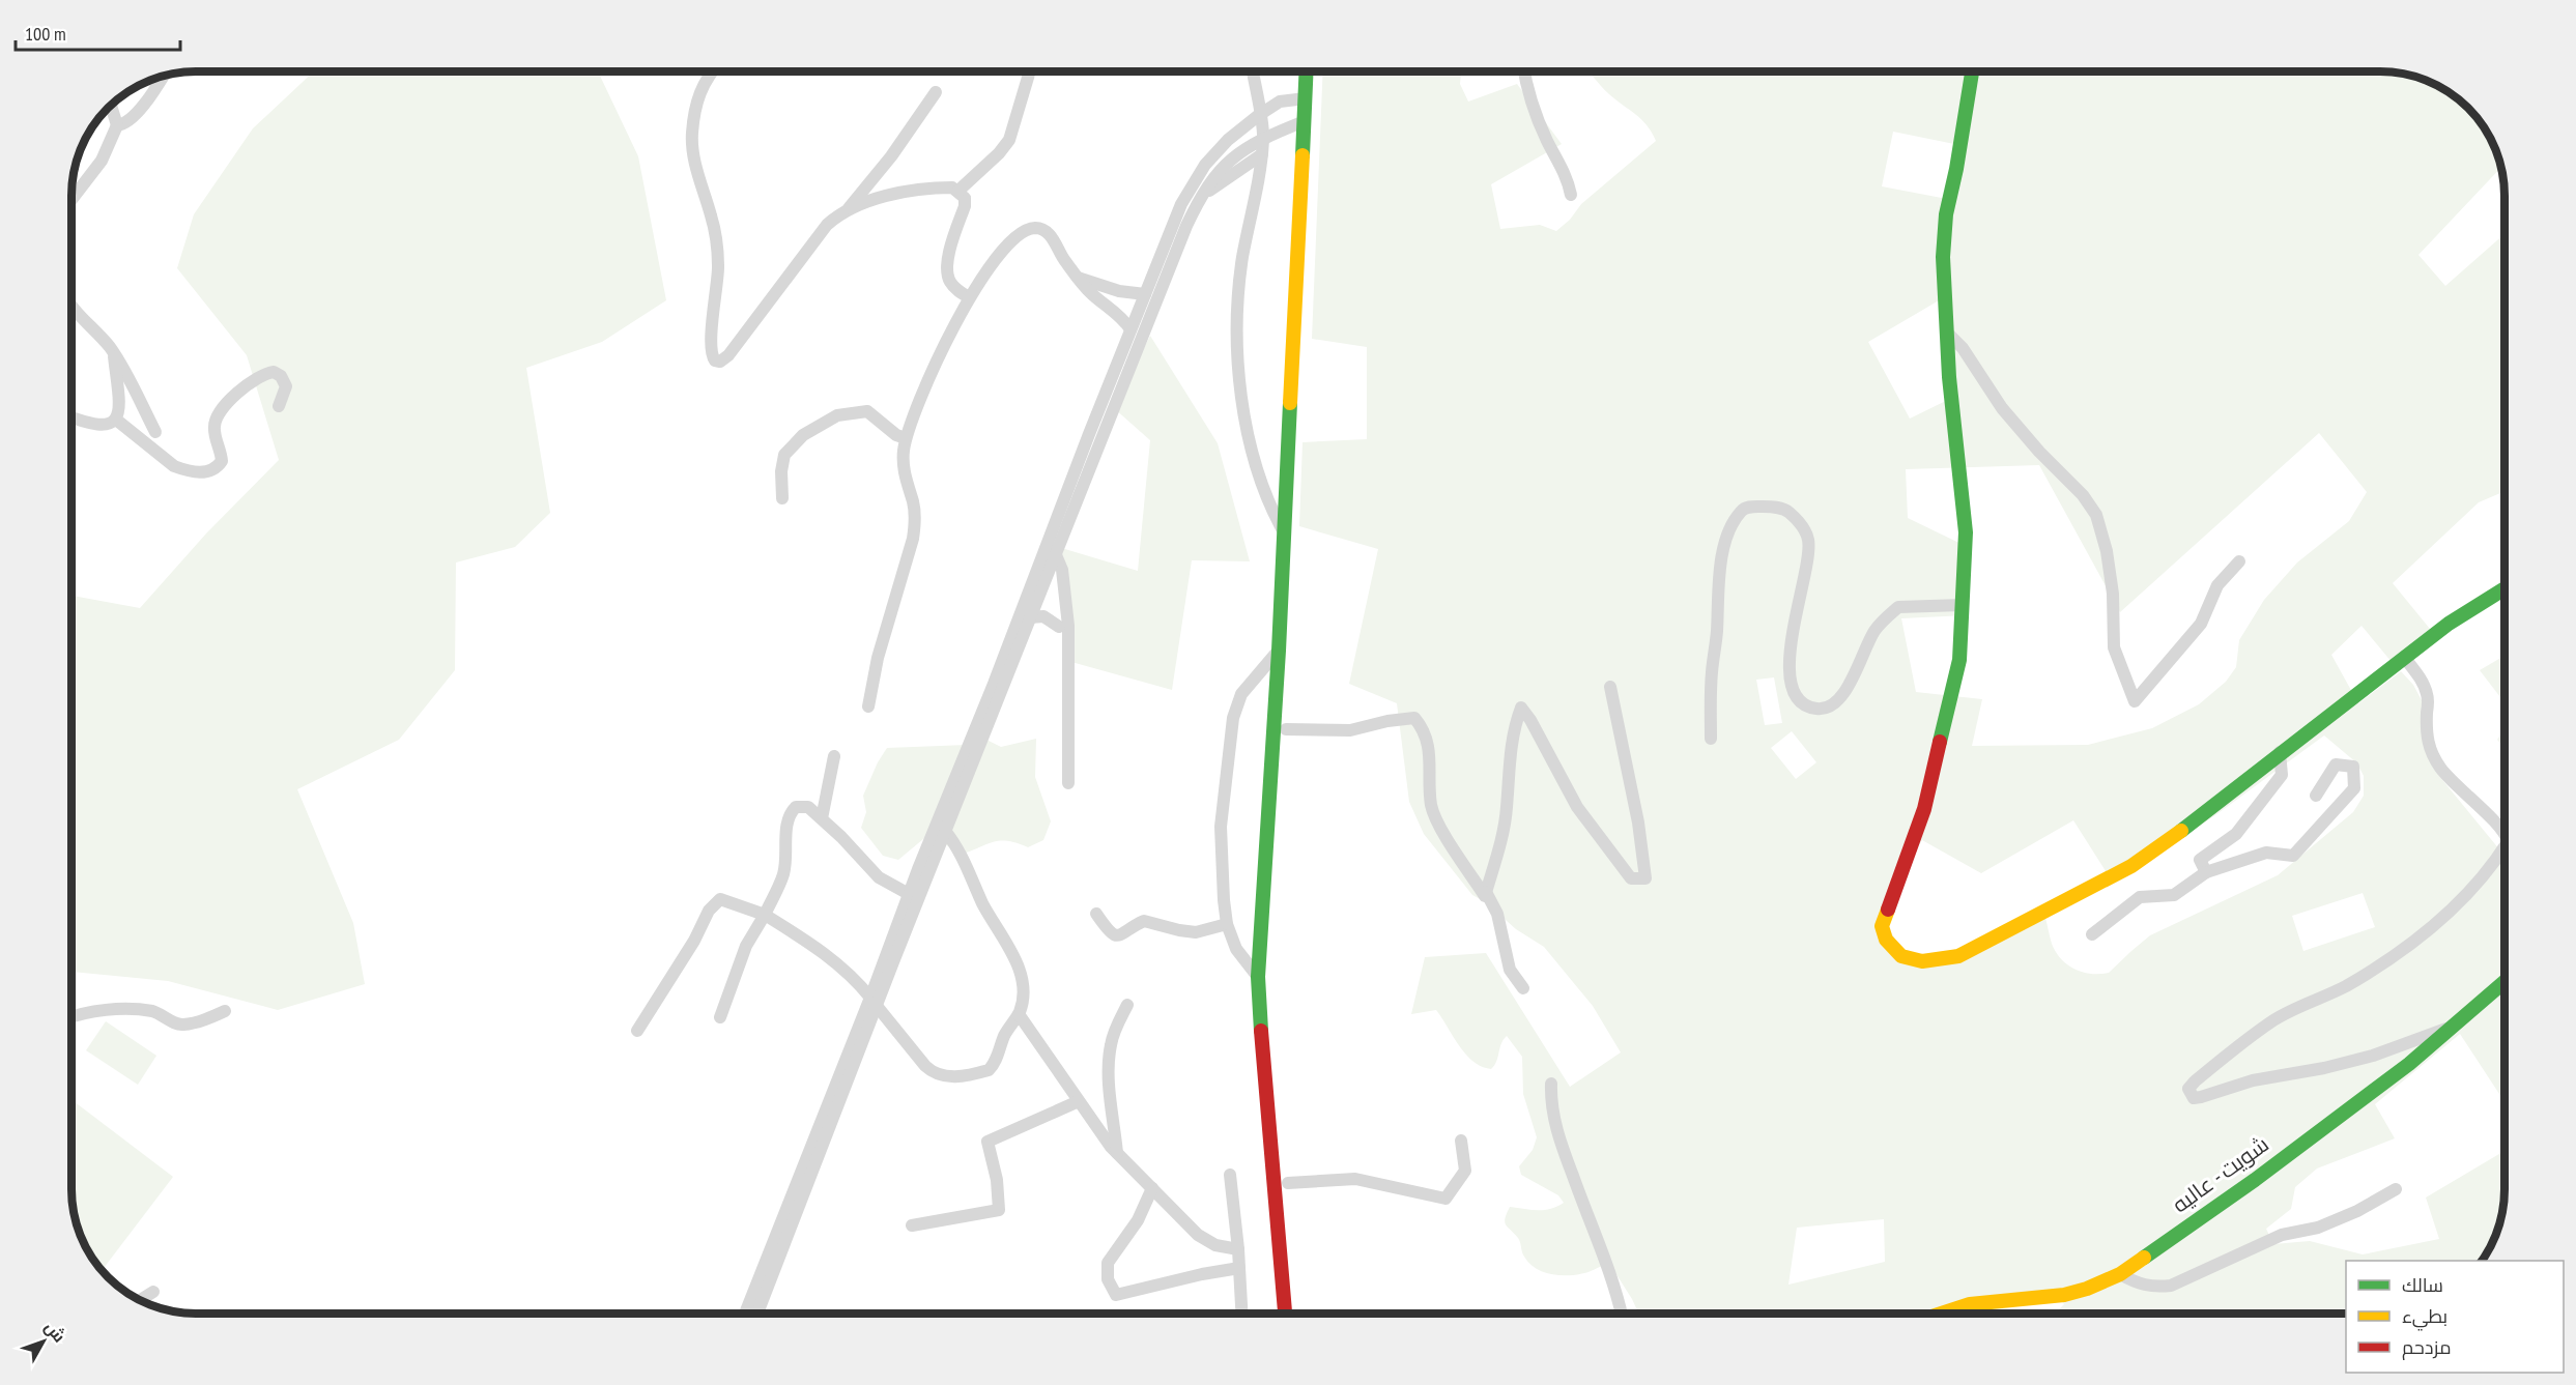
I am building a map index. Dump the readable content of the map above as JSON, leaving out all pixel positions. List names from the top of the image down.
{
  "streets": {
    "main road": ["شويت - عاليه"]
  },
  "legend": ["سالك", "بطيء", "مزدحم"],
  "scale_bar": "100 m",
  "north": "top right"
}
